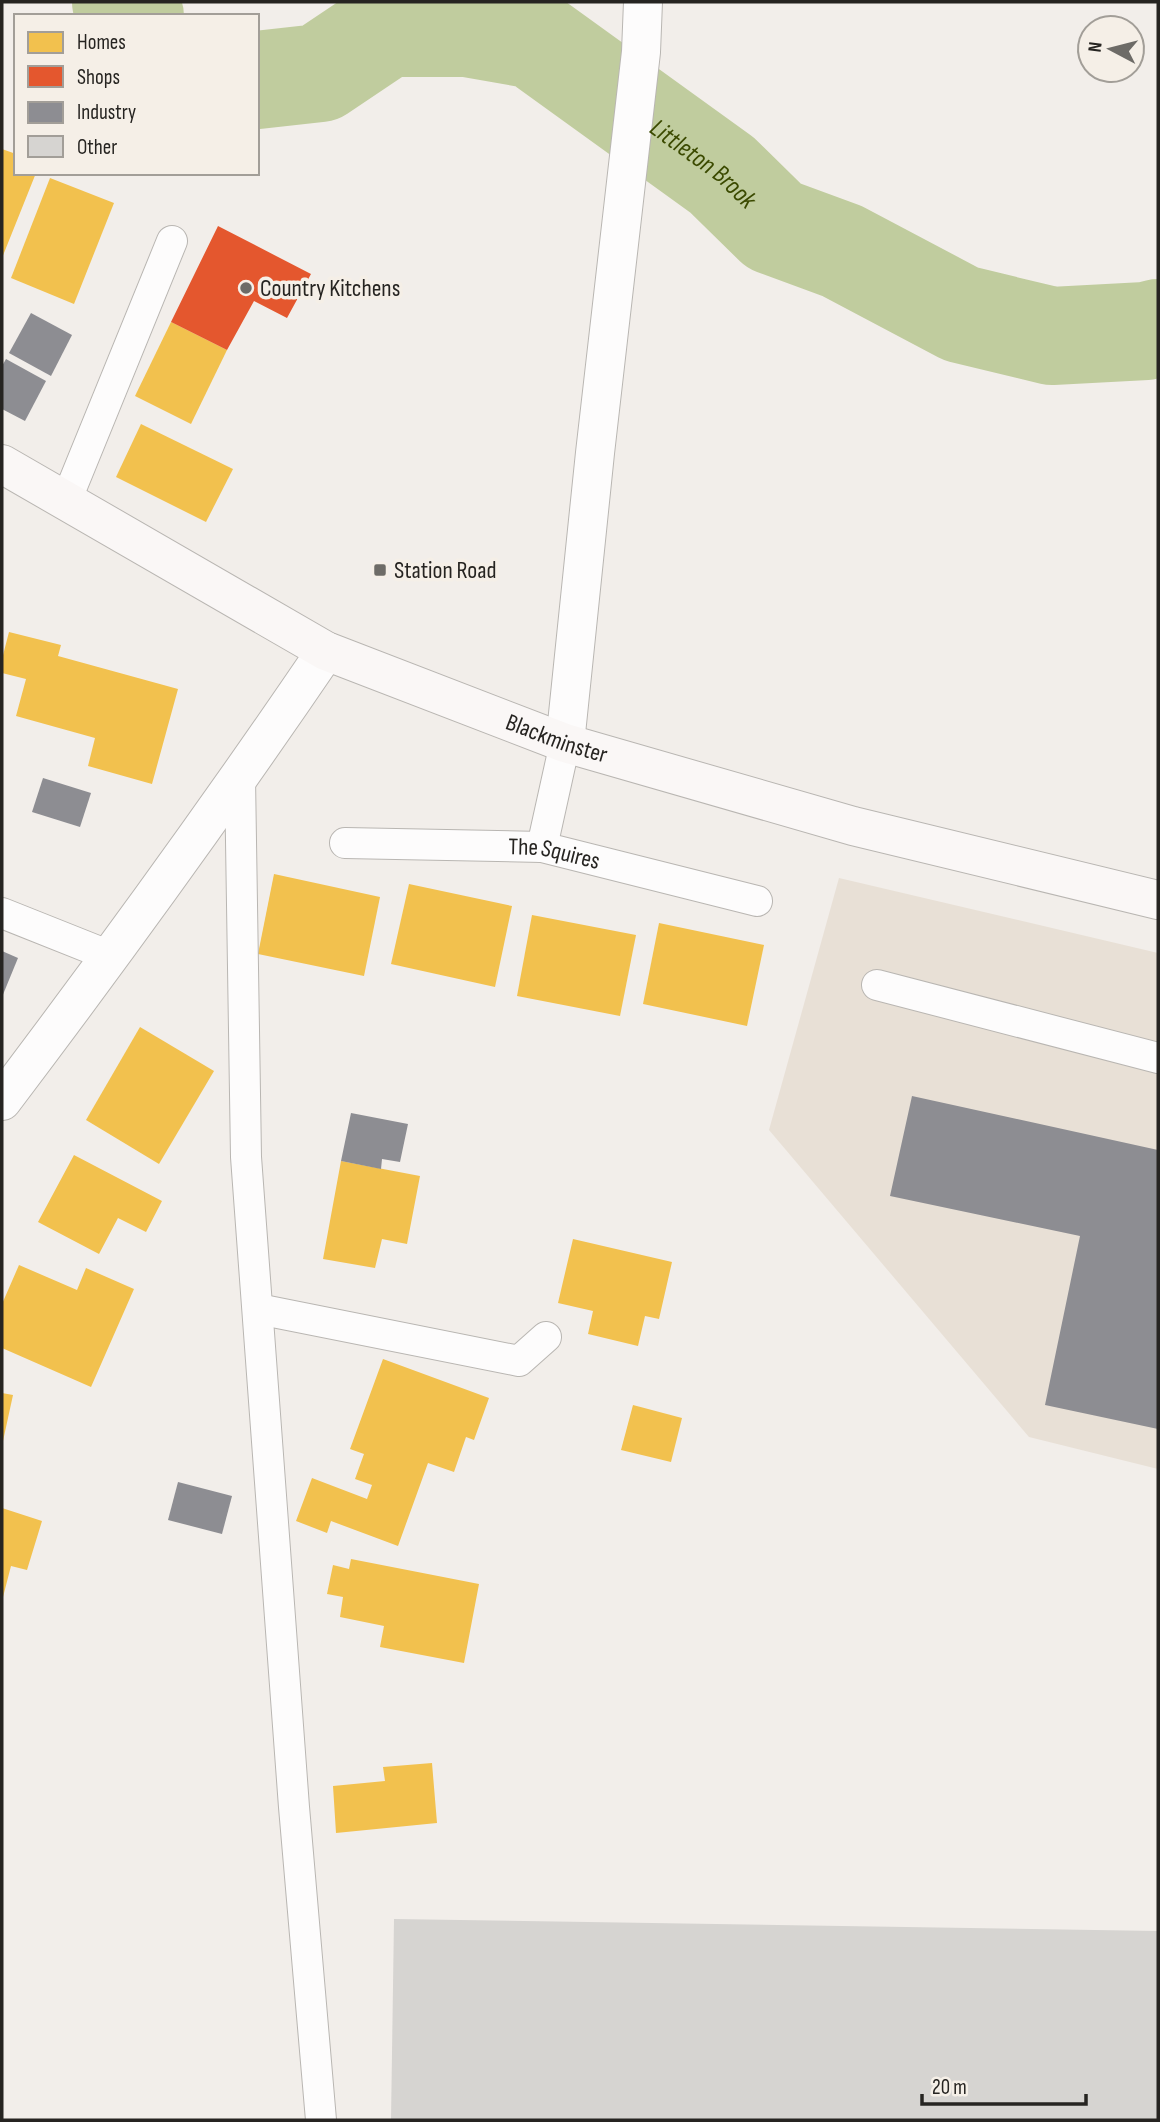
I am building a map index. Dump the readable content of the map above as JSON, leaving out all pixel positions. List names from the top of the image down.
{
  "streets": {
    "main road": ["Blackminster"],
    "lane": ["The Squires"]
  },
  "water": ["Littleton Brook"],
  "places": {
    "other": ["Country Kitchens"],
    "transit": ["Station Road"]
  },
  "legend": [
    "Homes",
    "Shops",
    "Industry",
    "Other"
  ],
  "scale_bar": "20 m",
  "north": "left"
}
